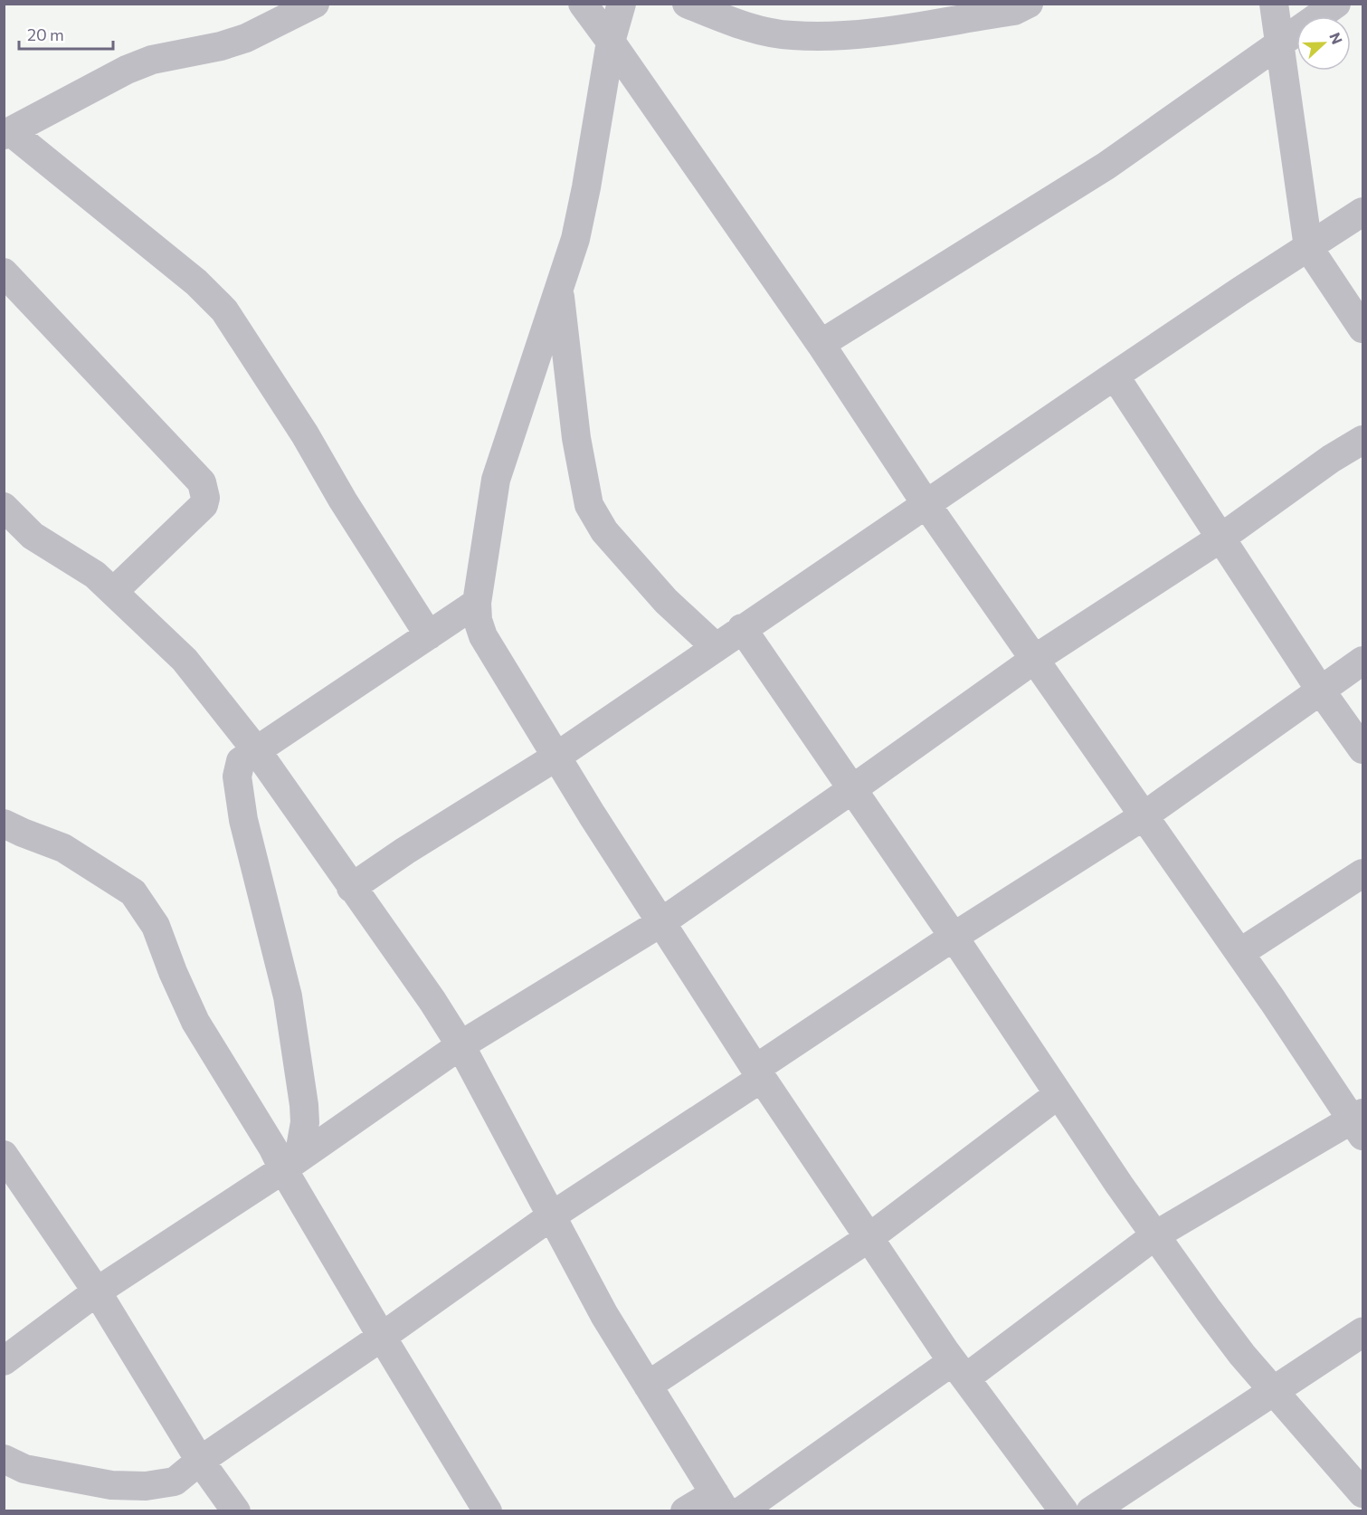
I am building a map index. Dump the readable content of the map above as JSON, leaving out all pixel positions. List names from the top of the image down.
{
  "scale_bar": "20 m",
  "north": "right"
}
